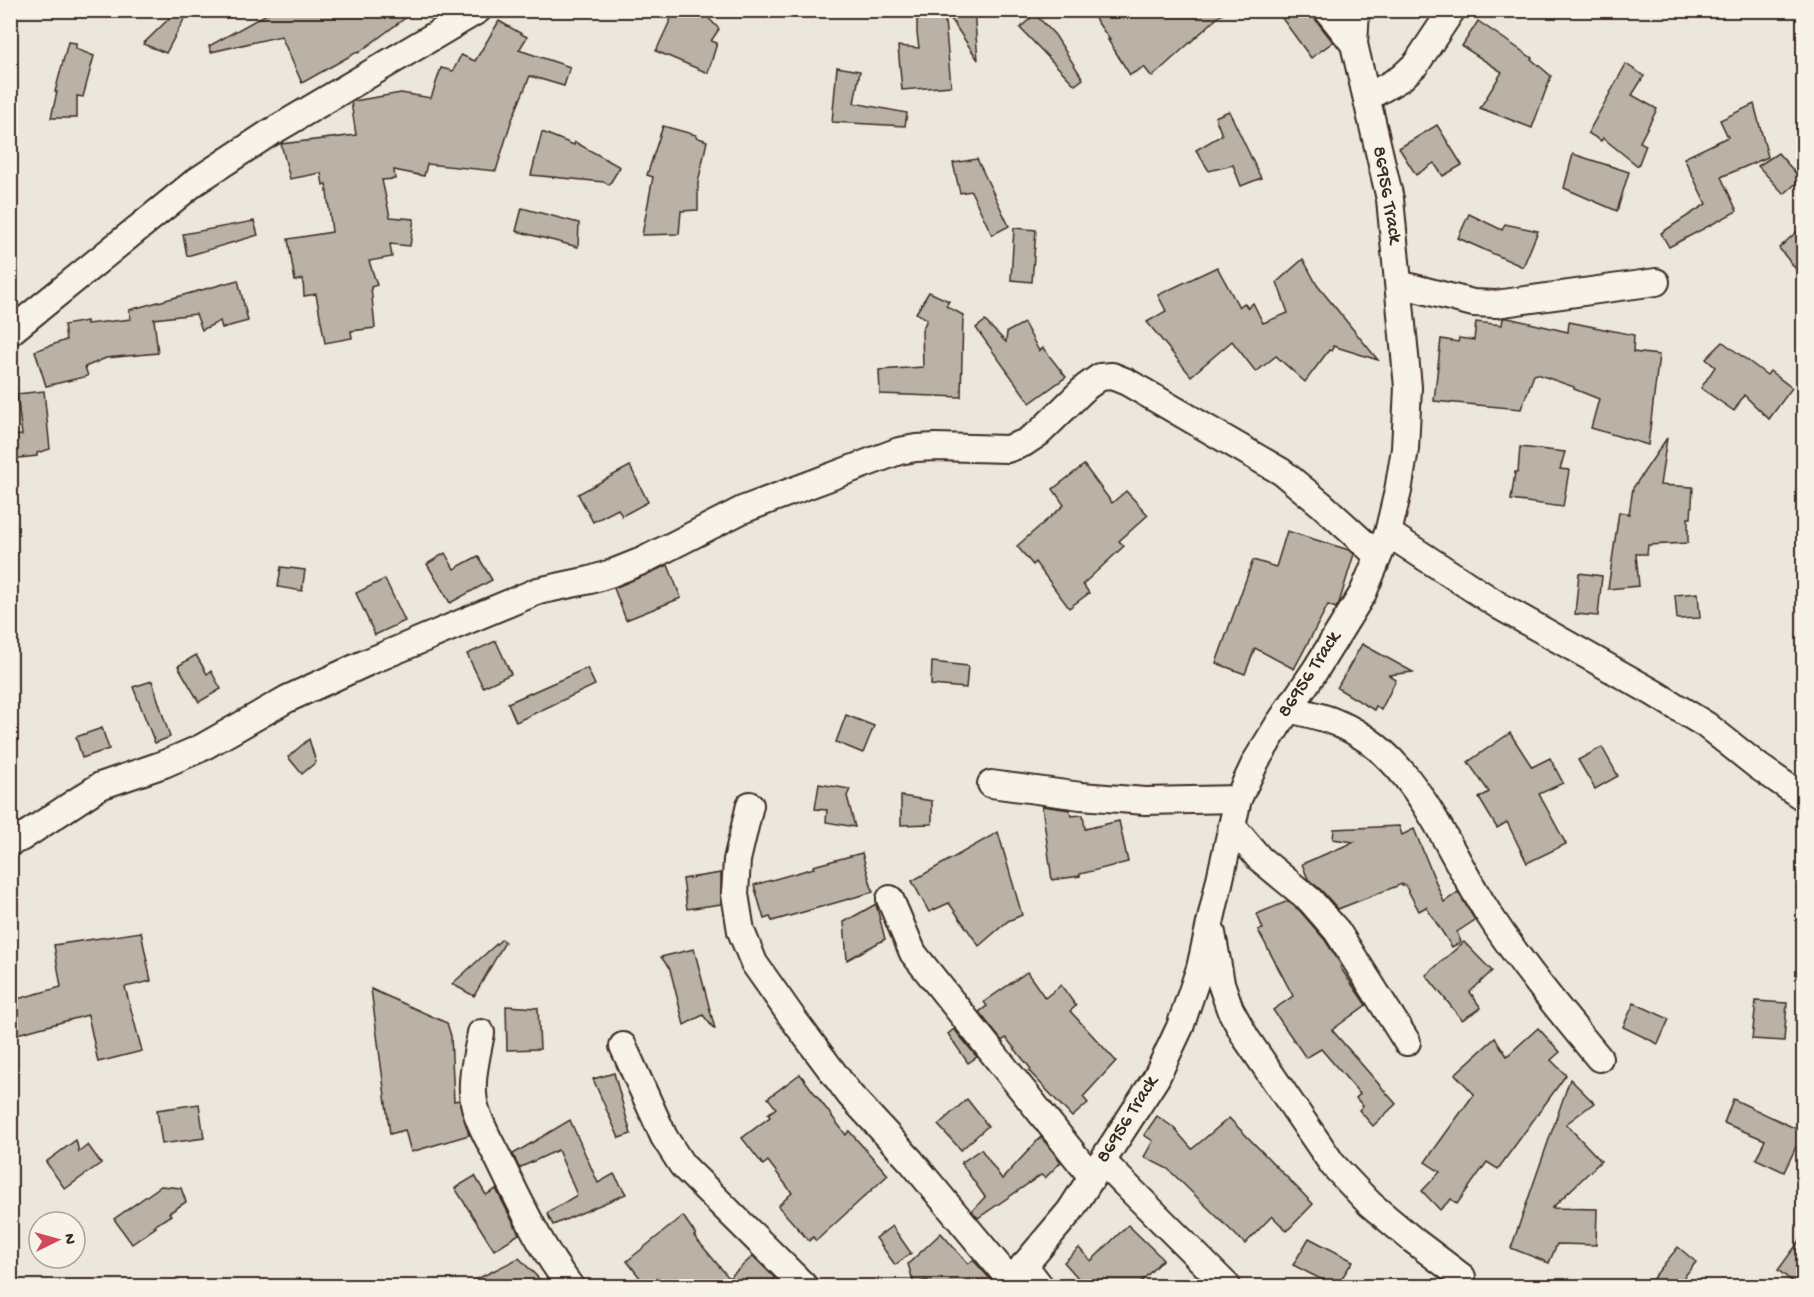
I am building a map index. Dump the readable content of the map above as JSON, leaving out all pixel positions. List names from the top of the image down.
{
  "streets": {
    "street": ["86956 Track"]
  },
  "north": "right"
}
